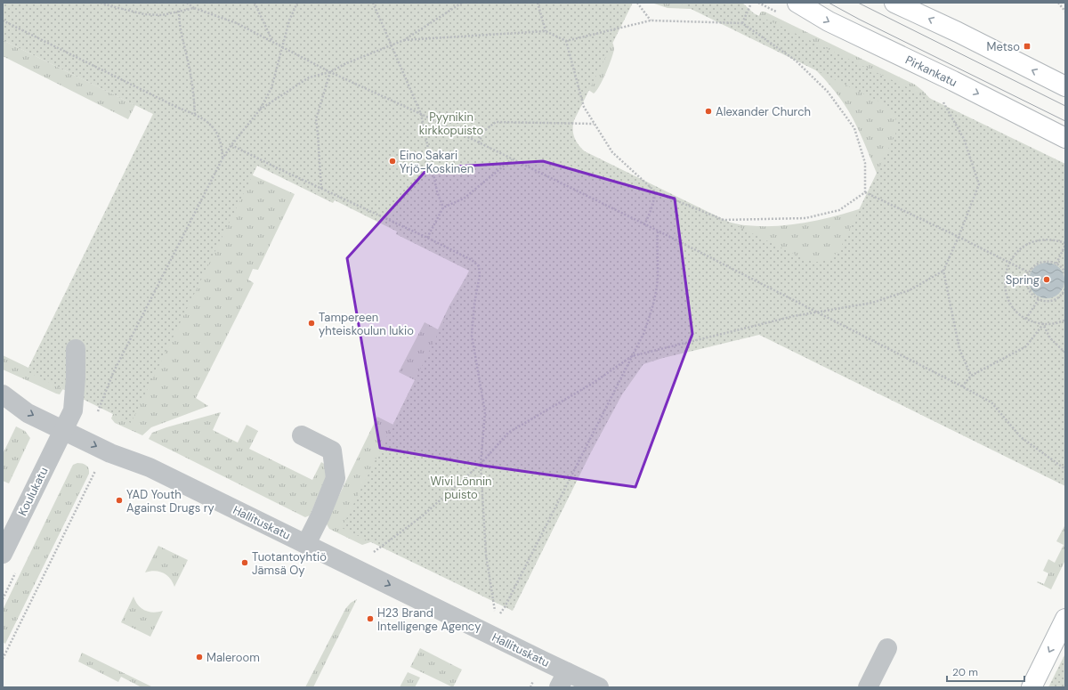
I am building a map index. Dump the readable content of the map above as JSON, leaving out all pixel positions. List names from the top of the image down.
{
  "streets": {
    "main road": ["Pirkankatu"],
    "street": ["Koulukatu", "Hallituskatu"]
  },
  "crossings": [
    ["Koulukatu", "Hallituskatu"]
  ],
  "one_way": ["Hallituskatu"],
  "parks": ["Pyynikin kirkkopuisto", "Wivi Lönnin puisto"],
  "places": {
    "transit": ["Metso"],
    "other": [
      "Alexander Church",
      "Eino Sakari Yrjö-Koskinen",
      "Spring",
      "Tampereen yhteiskoulun lukio",
      "YAD Youth Against Drugs ry",
      "Tuotantoyhtiö Jämsä Oy",
      "H23 Brand Intelligenge Agency",
      "Maleroom"
    ]
  },
  "scale_bar": "20 m"
}
